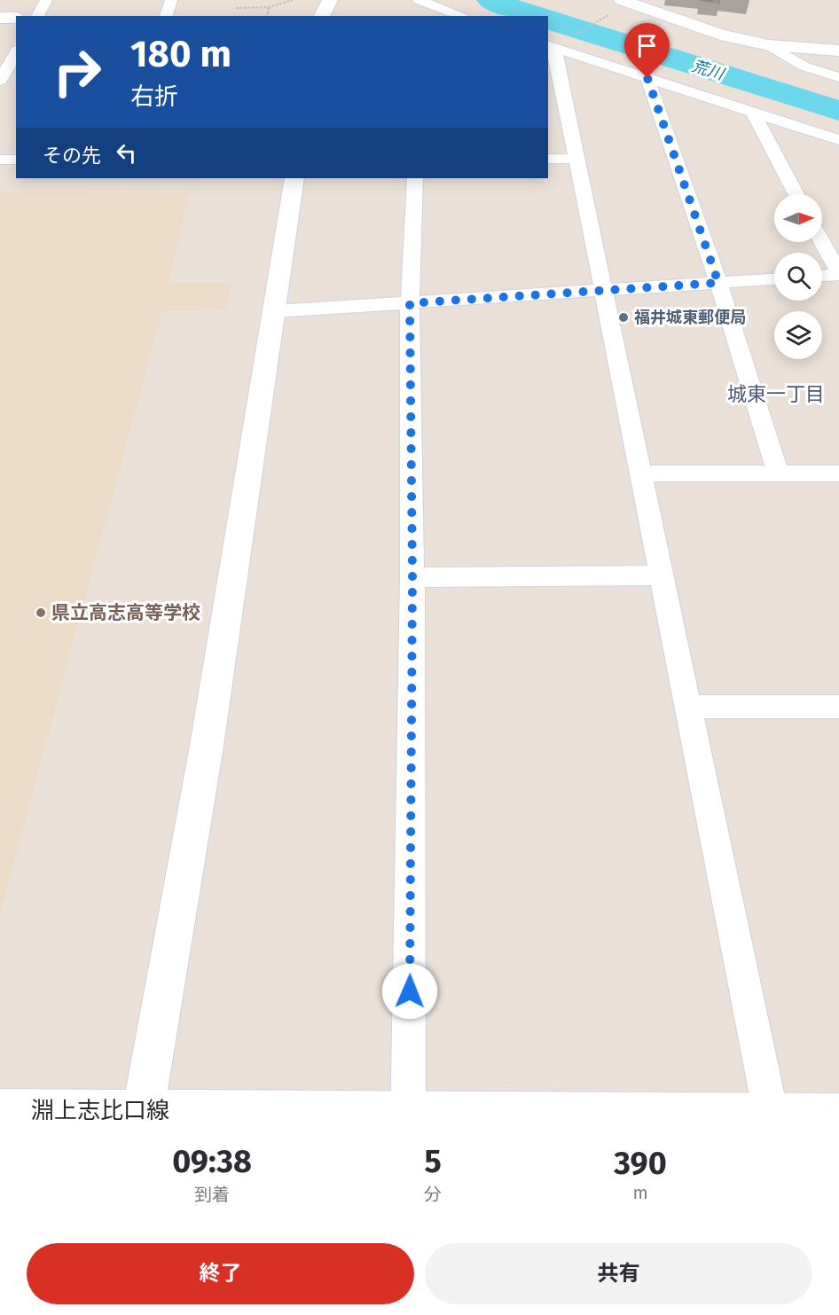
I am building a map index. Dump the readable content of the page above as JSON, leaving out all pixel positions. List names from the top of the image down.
{
  "streets": {
    "street": ["淵上志比口線"]
  },
  "districts": ["城東一丁目"],
  "water": ["荒川"],
  "places": ["福井城東郵便局", "県立高志高等学校"],
  "north": "right",
  "page": {
    "turn": ["180 m", "右折"],
    "then": "その先",
    "eta": [
      "09:38",
      "到着",
      "5",
      "分",
      "390",
      "m"
    ],
    "buttons": ["終了", "共有"]
  }
}
